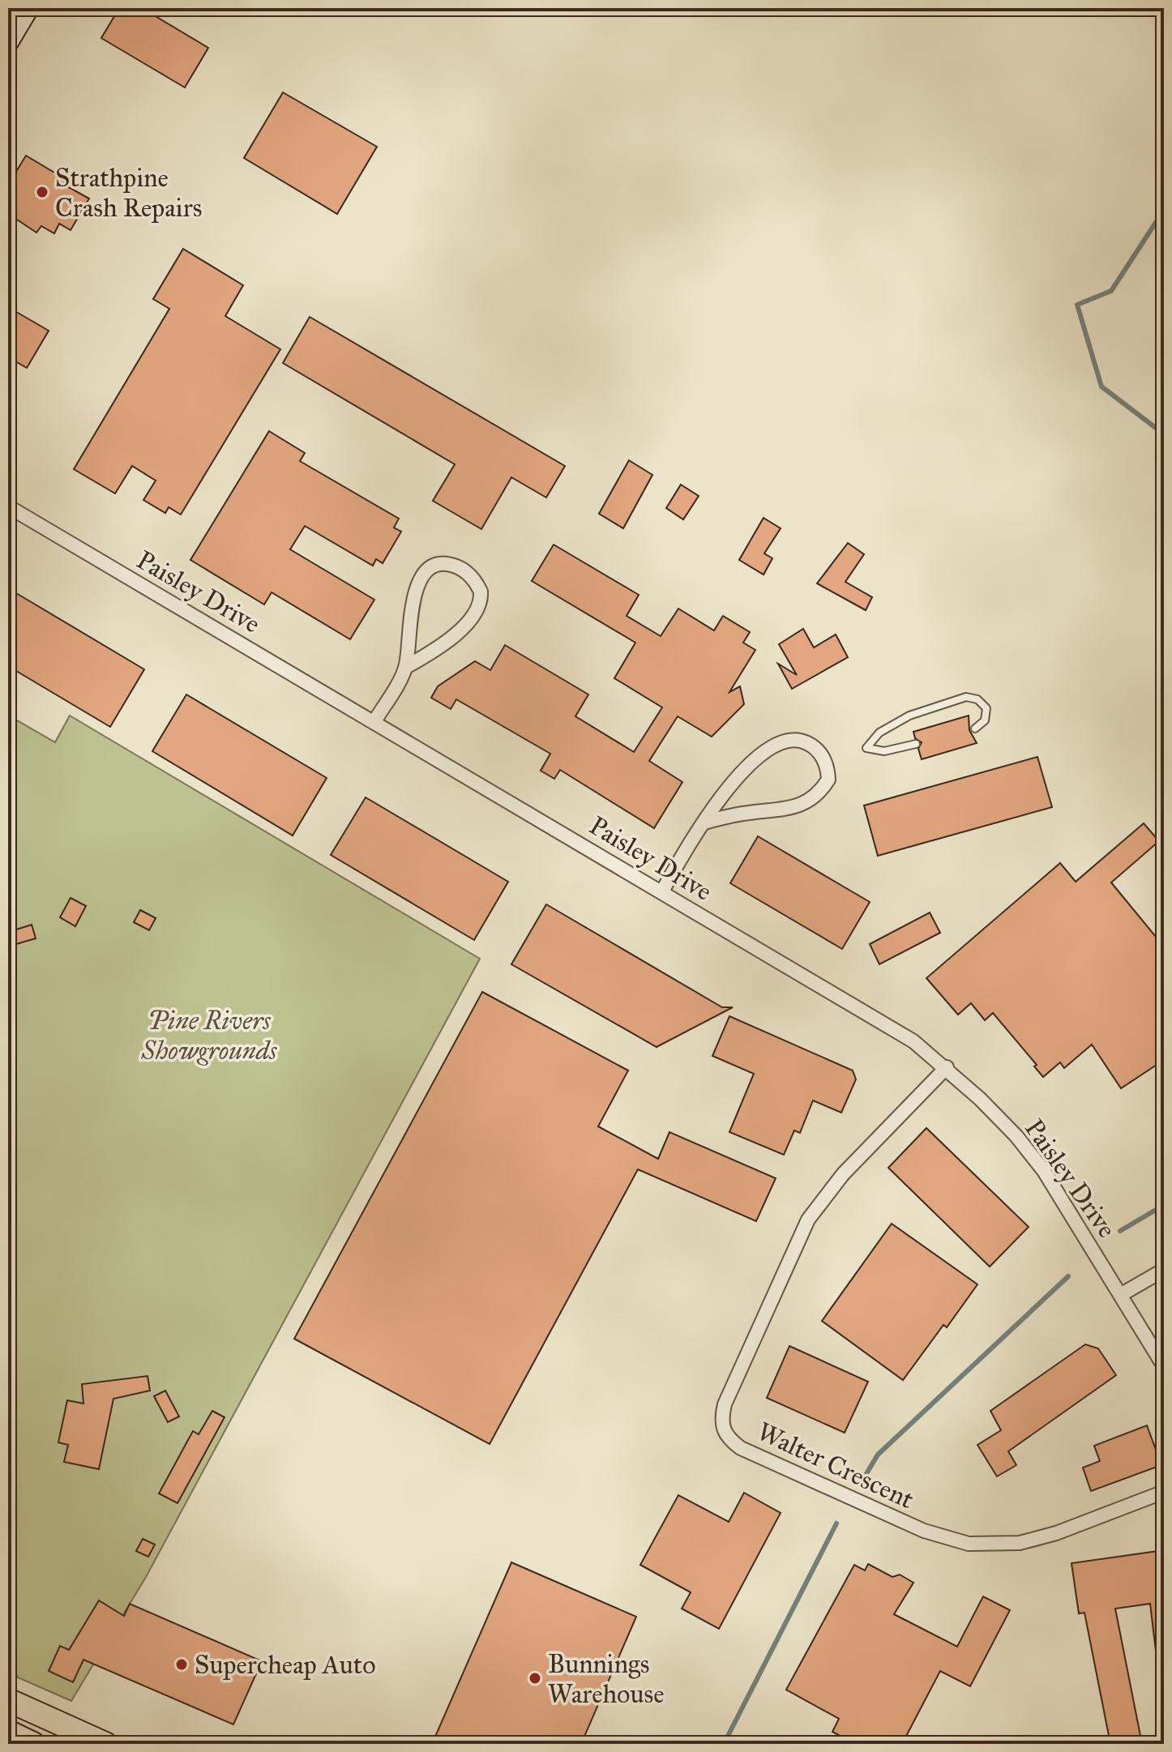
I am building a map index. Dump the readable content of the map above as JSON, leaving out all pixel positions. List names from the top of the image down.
{
  "streets": {
    "street": ["Paisley Drive", "Walter Crescent"]
  },
  "crossings": [
    ["Paisley Drive", "Walter Crescent"]
  ],
  "parks": ["Pine Rivers Showgrounds"],
  "places": ["Strathpine Crash Repairs", "Supercheap Auto", "Bunnings Warehouse"]
}
